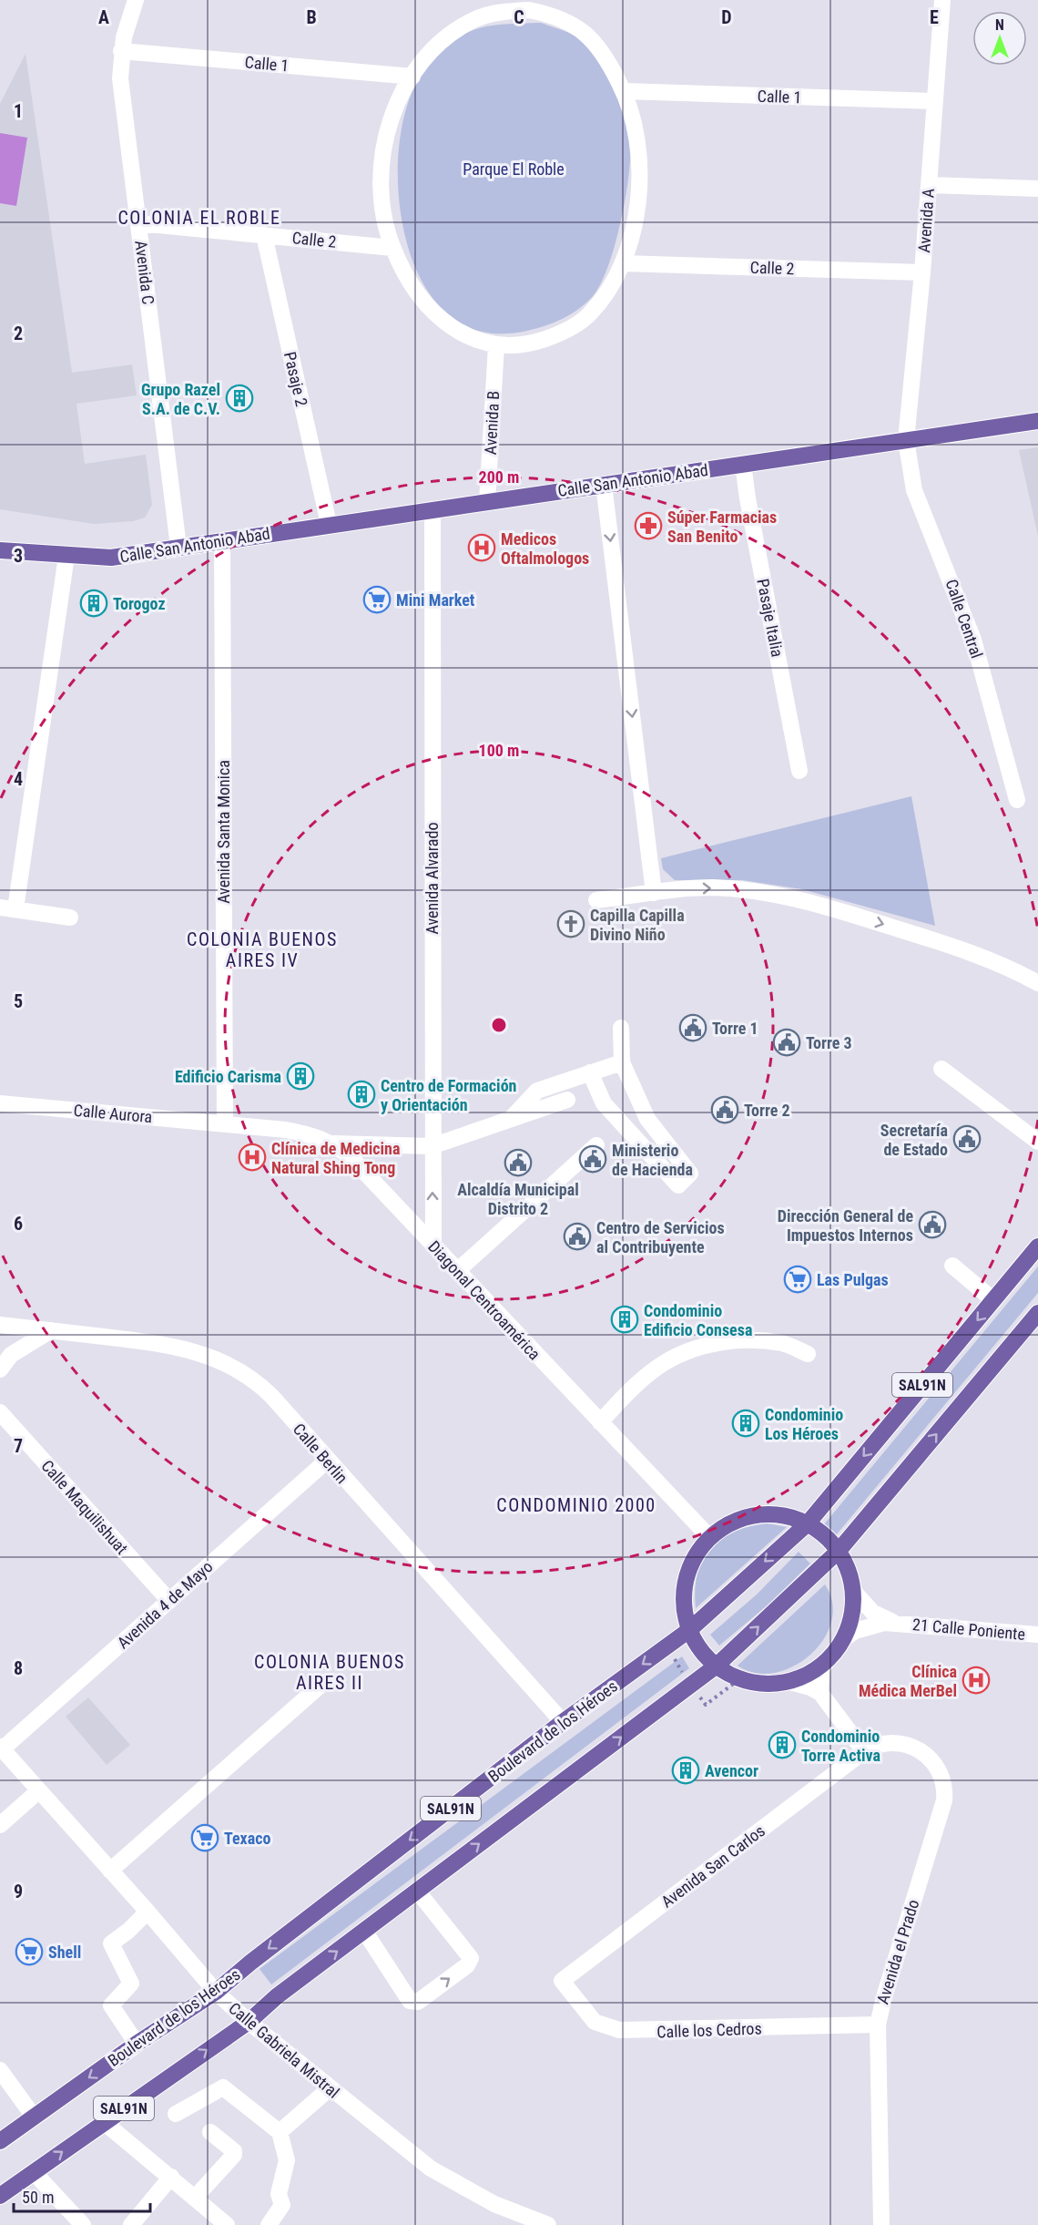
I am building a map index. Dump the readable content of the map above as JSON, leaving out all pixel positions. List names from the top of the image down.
{
  "streets": {
    "main road": ["Calle San Antonio Abad", "SAL91N", "Boulevard de los Héroes"],
    "street": [
      "Calle 1",
      "Avenida A",
      "Calle 2",
      "Avenida C",
      "Pasaje 2",
      "Avenida B",
      "Pasaje Italia",
      "Calle Central",
      "Avenida Santa Monica",
      "Avenida Alvarado",
      "Calle Aurora",
      "Diagonal Centroamérica",
      "Calle Berlin",
      "Calle Maquilishuat",
      "Avenida 4 de Mayo",
      "21 Calle Poniente",
      "Avenida San Carlos",
      "Avenida el Prado",
      "Calle los Cedros",
      "Calle Gabriela Mistral"
    ]
  },
  "crossings": [
    ["Calle 1", "Avenida A"],
    ["Calle 1", "Avenida C"],
    ["Avenida A", "Calle 2"],
    ["Avenida A", "Calle San Antonio Abad"],
    ["Avenida A", "Calle Central"],
    ["Calle 2", "Avenida C"],
    ["Calle 2", "Pasaje 2"],
    ["Avenida C", "Calle San Antonio Abad"],
    ["Pasaje 2", "Calle San Antonio Abad"],
    ["Avenida B", "Calle San Antonio Abad"],
    ["Calle San Antonio Abad", "Pasaje Italia"],
    ["Calle San Antonio Abad", "Calle Central"],
    ["Calle San Antonio Abad", "Avenida Santa Monica"],
    ["Calle San Antonio Abad", "Avenida Alvarado"],
    ["Avenida Santa Monica", "Calle Aurora"],
    ["Avenida Santa Monica", "Diagonal Centroamérica"],
    ["Avenida Alvarado", "Diagonal Centroamérica"],
    ["Calle Aurora", "Diagonal Centroamérica"],
    ["SAL91N", "Calle Gabriela Mistral"],
    ["Calle Berlin", "Avenida 4 de Mayo"],
    ["Calle Berlin", "Boulevard de los Héroes"],
    ["Calle Maquilishuat", "Avenida 4 de Mayo"],
    ["Avenida 4 de Mayo", "Calle Gabriela Mistral"],
    ["Boulevard de los Héroes", "Calle Gabriela Mistral"],
    ["Avenida San Carlos", "Avenida el Prado"],
    ["Avenida San Carlos", "Calle los Cedros"],
    ["Avenida el Prado", "Calle los Cedros"]
  ],
  "districts": [
    "COLONIA EL ROBLE",
    "COLONIA BUENOS AIRES IV",
    "CONDOMINIO 2000",
    "COLONIA BUENOS AIRES II"
  ],
  "parks": ["Parque El Roble"],
  "places": {
    "building": [
      "Grupo Razel S.A. de C.V.",
      "Torogoz",
      "Edificio Carisma",
      "Centro de Formación y Orientación",
      "Condominio Edificio Consesa",
      "Condominio Los Héroes",
      "Condominio Torre Activa",
      "Avencor"
    ],
    "pharmacy": ["Súper Farmacias San Benito"],
    "hospital": ["Medicos Oftalmologos", "Clínica de Medicina Natural Shing Tong", "Clínica Médica MerBel"],
    "supermarket": [
      "Mini Market",
      "Las Pulgas",
      "Texaco",
      "Shell"
    ],
    "church": ["Capilla Capilla Divino Niño"],
    "public building": [
      "Torre 1",
      "Torre 3",
      "Torre 2",
      "Secretaría de Estado",
      "Ministerio de Hacienda",
      "Alcaldía Municipal Distrito 2",
      "Dirección General de Impuestos Internos",
      "Centro de Servicios al Contribuyente"
    ]
  },
  "scale_bar": "50 m",
  "north": "top",
  "grid": {
    "columns": [
      "A",
      "B",
      "C",
      "D",
      "E"
    ],
    "rows": [
      "1",
      "2",
      "3",
      "4",
      "5",
      "6",
      "7",
      "8",
      "9"
    ]
  },
  "rings": ["200 m", "100 m"]
}
